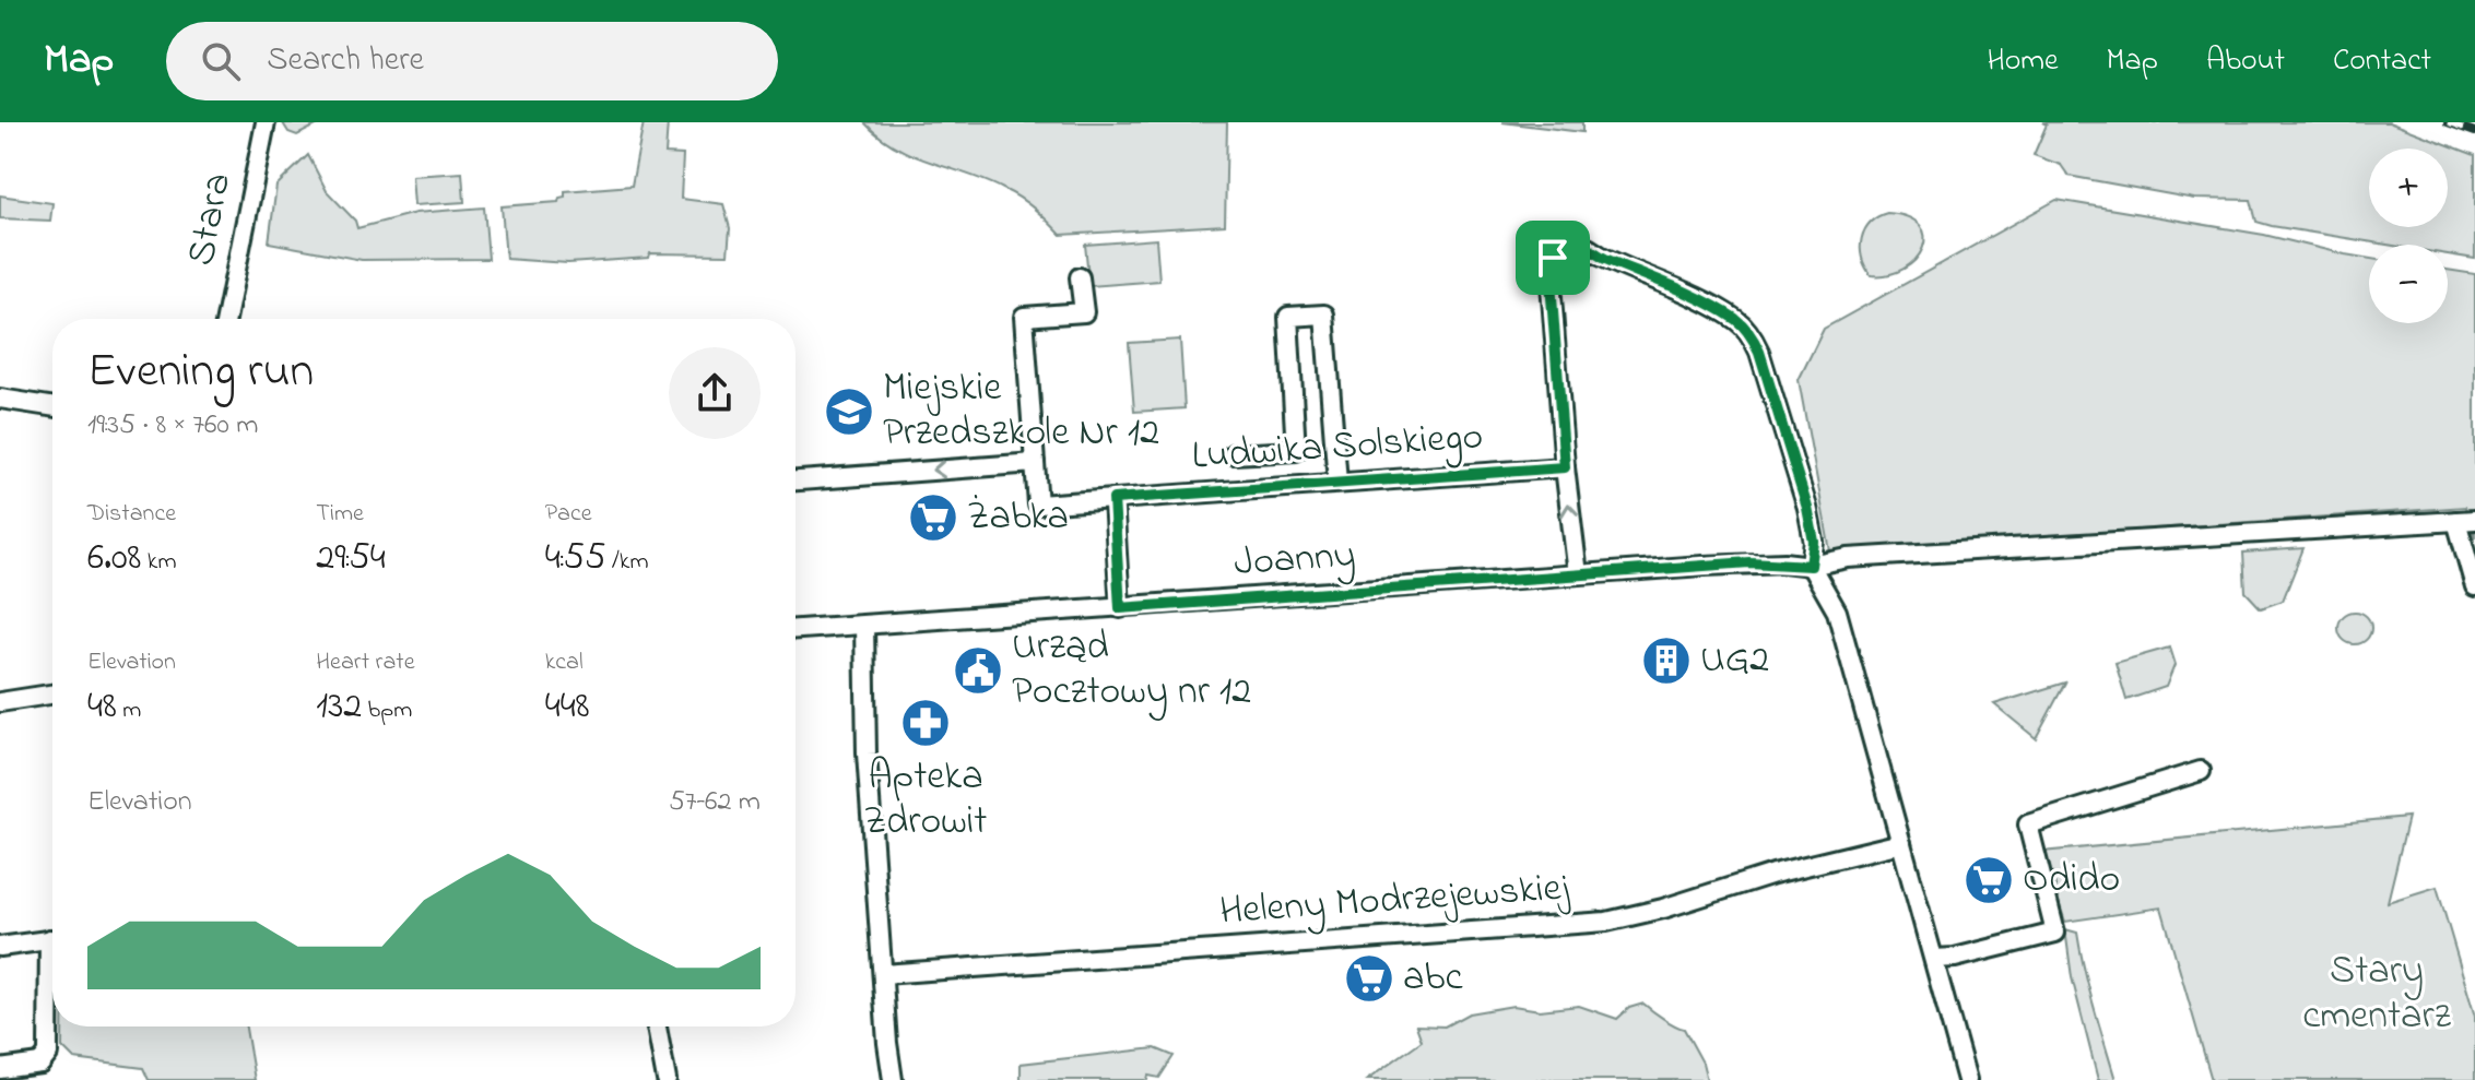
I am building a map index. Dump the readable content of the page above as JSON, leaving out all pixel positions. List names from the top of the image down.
{
  "streets": {
    "street": [
      "Stara",
      "Ludwika Solskiego",
      "Joanny",
      "Heleny Modrzejewskiej"
    ]
  },
  "parks": ["Stary cmentarz"],
  "places": {
    "school or university": ["Miejskie Przedszkole Nr 12"],
    "supermarket": ["Żabka", "Odido", "abc"],
    "building": ["UG2"],
    "public building": ["Urząd Pocztowy nr 12"],
    "pharmacy": ["Apteka Zdrowit"]
  },
  "page": {
    "header": "Map",
    "search": "Search here",
    "nav": [
      "Home",
      "Map",
      "About",
      "Contact"
    ],
    "map_buttons": ["+", "−"],
    "heading": ["Evening run", "19:35 · 8 × 760 m"],
    "stats": [
      ["Distance", "6.08 km"],
      ["Time", "29:54"],
      ["Pace", "4:55 /km"],
      ["Elevation", "48 m"],
      ["Heart rate", "132 bpm"],
      ["kcal", "448"]
    ],
    "chart": ["Elevation", "57–62 m"]
  }
}
